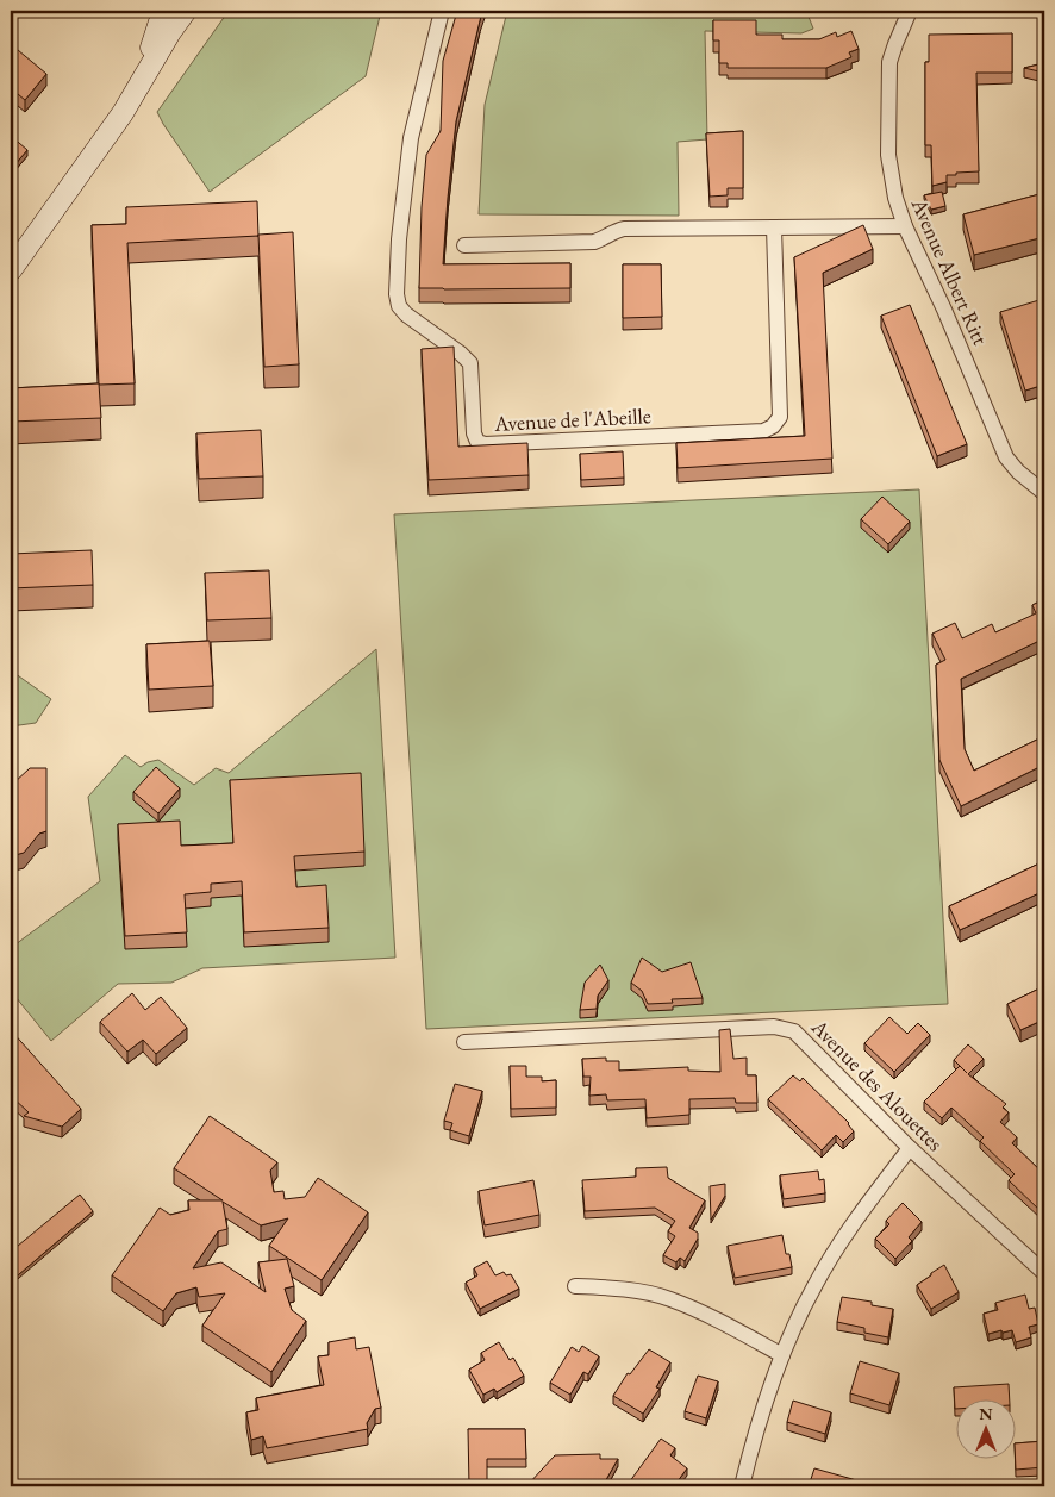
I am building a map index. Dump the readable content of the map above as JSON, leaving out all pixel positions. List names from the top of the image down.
{
  "streets": {
    "street": ["Avenue Albert Ritt", "Avenue de l'Abeille", "Avenue des Alouettes"]
  },
  "north": "top"
}
